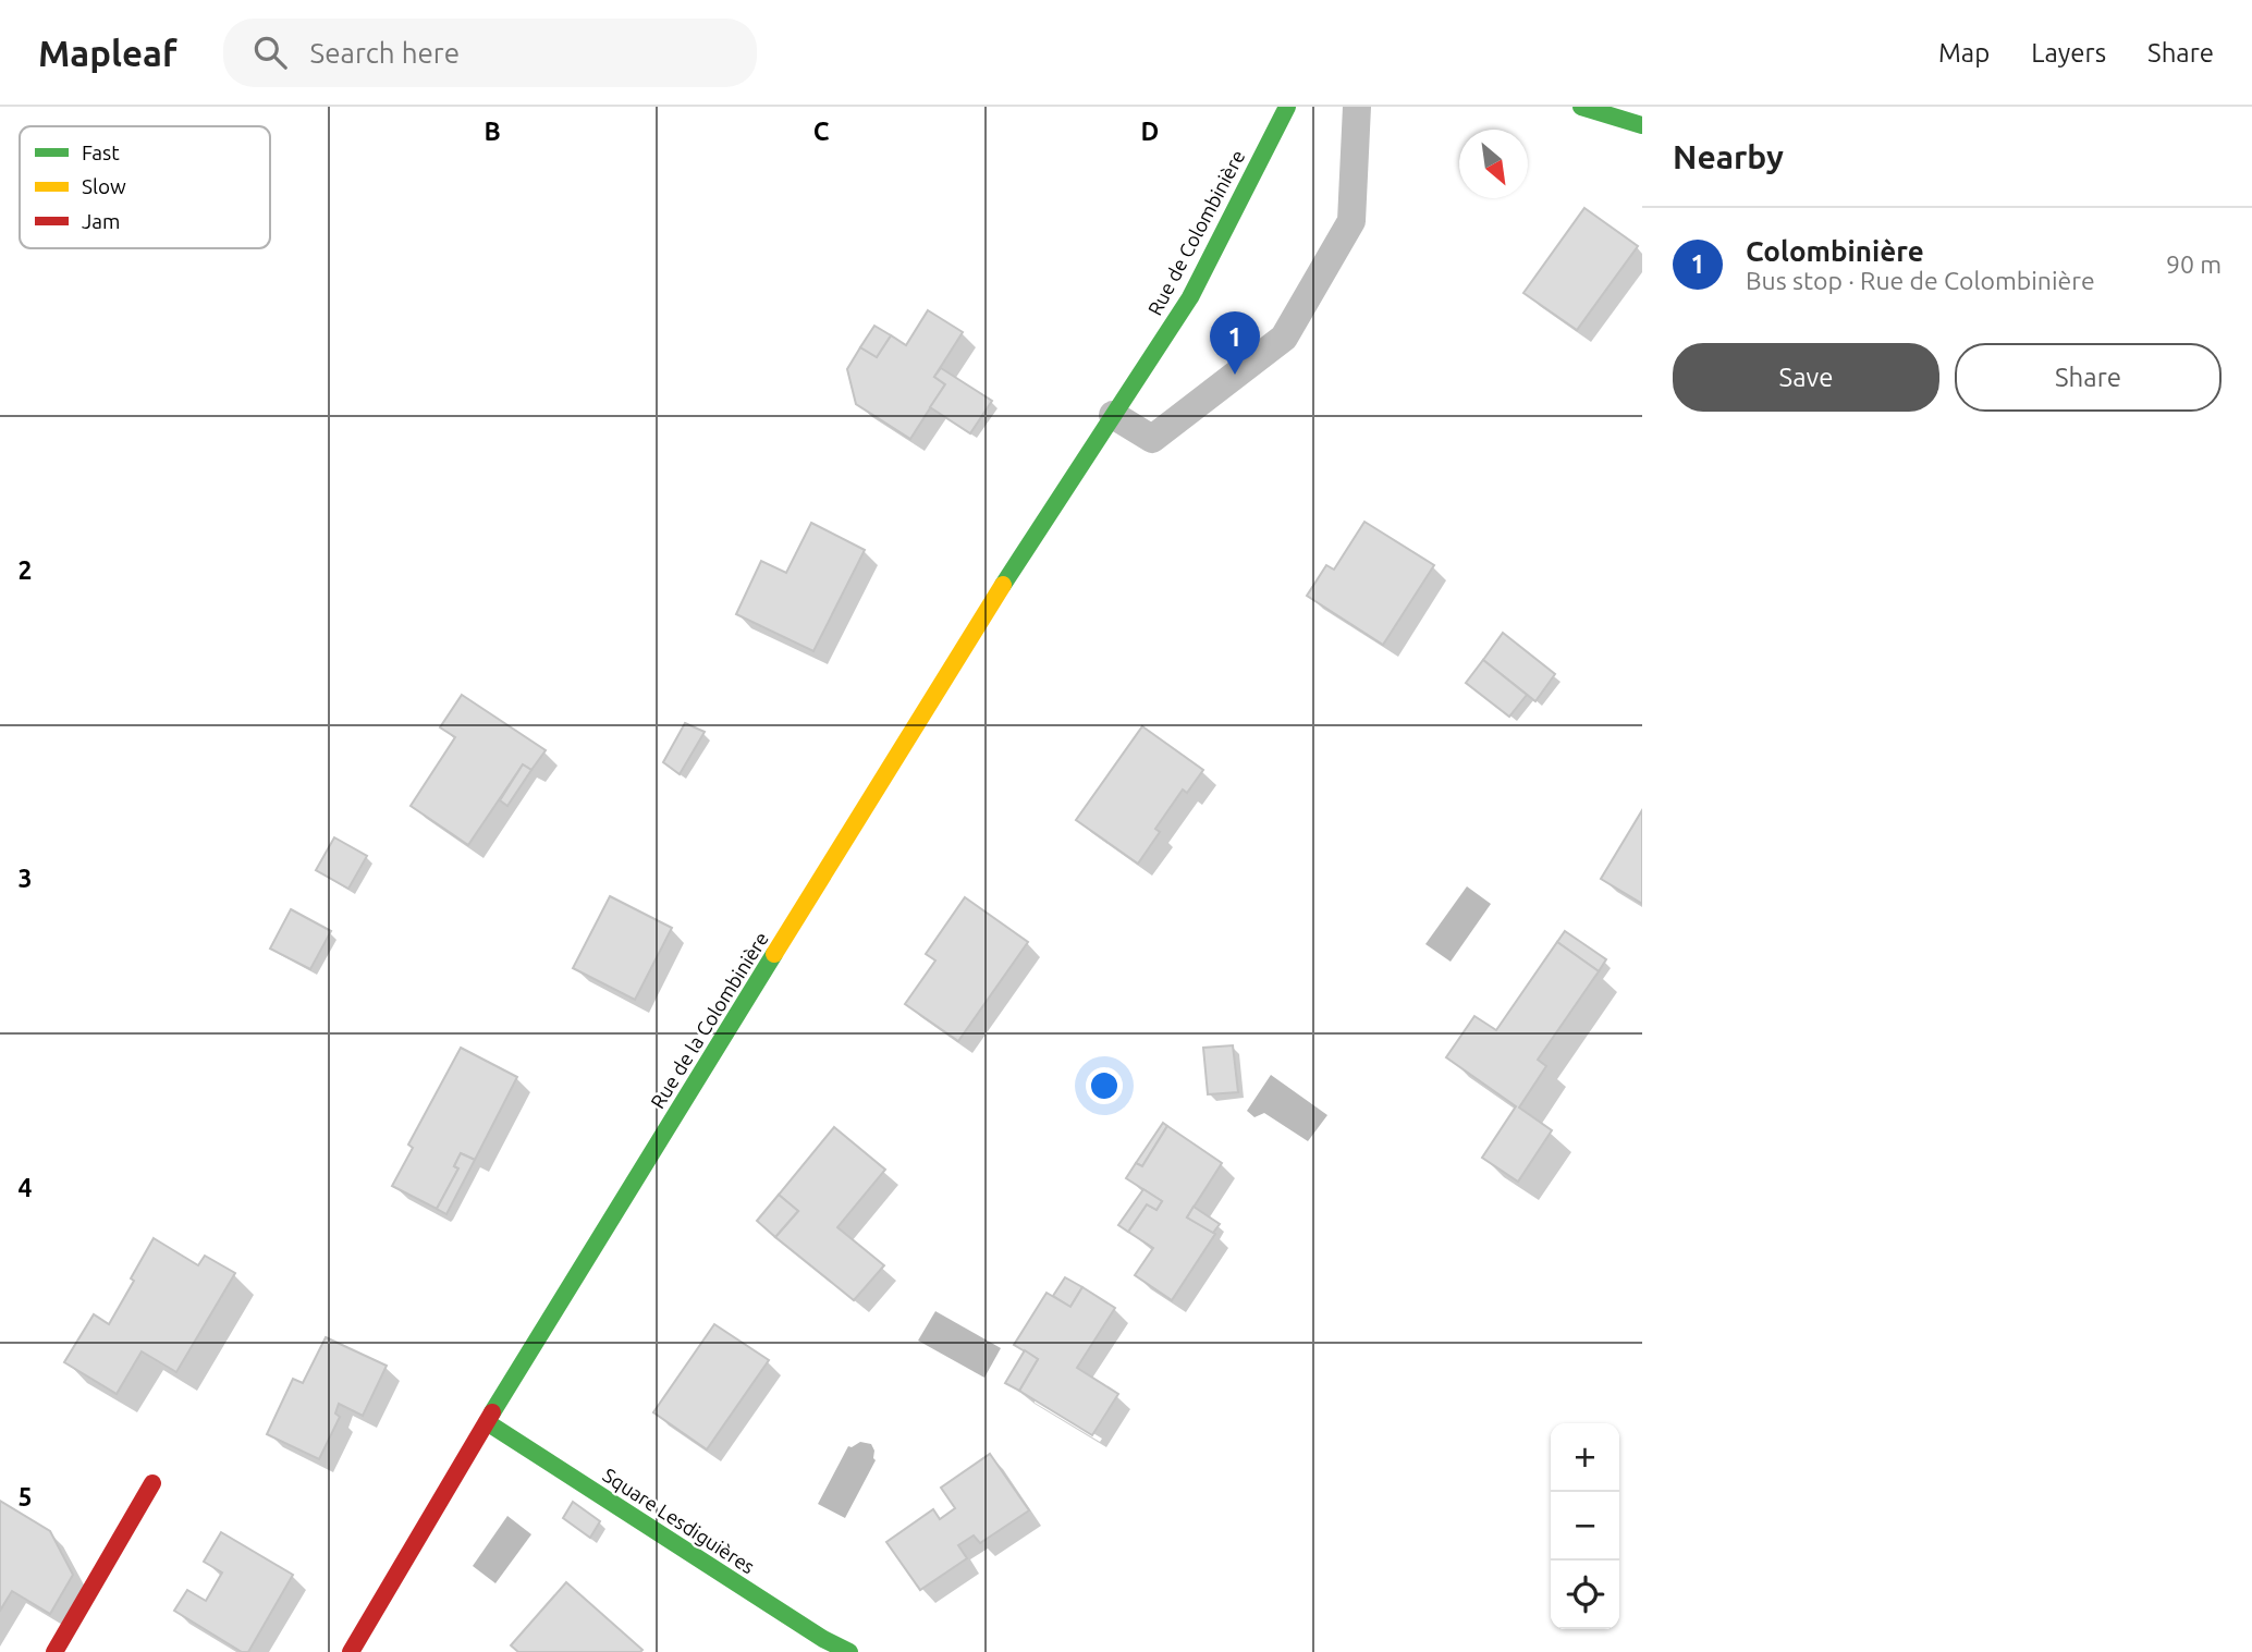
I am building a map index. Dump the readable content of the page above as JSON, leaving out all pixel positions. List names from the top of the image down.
{
  "streets": {
    "street": ["Rue de Colombinière", "Rue de la Colombinière", "Square Lesdiguières"]
  },
  "crossings": [
    ["Rue de Colombinière", "Rue de la Colombinière"],
    ["Rue de la Colombinière", "Square Lesdiguières"]
  ],
  "legend": ["Fast", "Slow", "Jam"],
  "north": "bottom right",
  "page": {
    "header": "Mapleaf",
    "search": "Search here",
    "nav": ["Map", "Layers", "Share"],
    "heading": "Nearby",
    "list": [
      {
        "mark": "1",
        "name": "Colombinière",
        "note": "Bus stop · Rue de Colombinière",
        "value": "90 m"
      }
    ],
    "pins": "1",
    "buttons": ["Save", "Share"],
    "map_buttons": ["+", "−"]
  },
  "grid": {
    "columns": ["B", "C", "D"],
    "rows": [
      "2",
      "3",
      "4",
      "5"
    ]
  }
}
